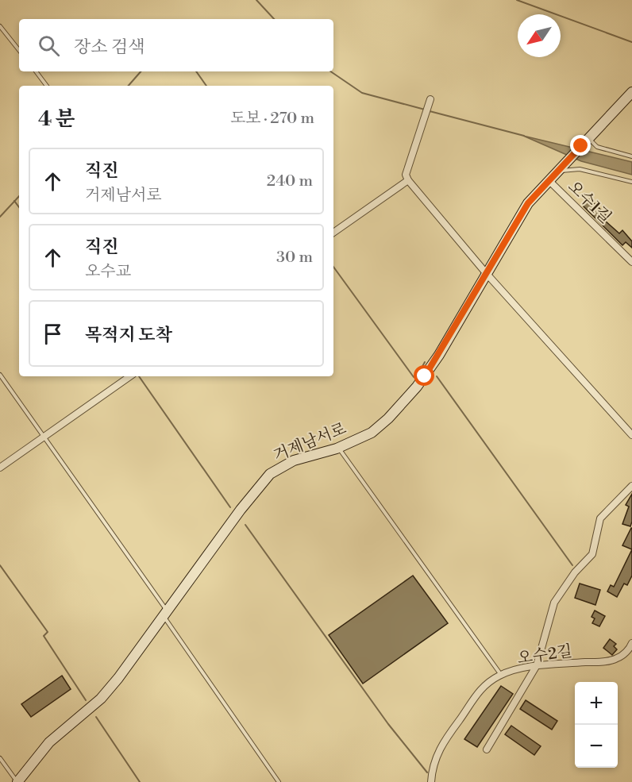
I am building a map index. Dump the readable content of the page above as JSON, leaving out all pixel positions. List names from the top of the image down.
{
  "streets": {
    "main road": ["거제남서로"],
    "street": ["오수1길", "오수2길"]
  },
  "crossings": [
    ["오수1길", "거제남서로"]
  ],
  "north": "bottom left",
  "page": {
    "search": "장소 검색",
    "heading": ["4 분", "도보 · 270 m"],
    "list": [
      ["직진", "거제남서로", "240 m"],
      ["직진", "오수교", "30 m"],
      "목적지 도착"
    ],
    "map_buttons": ["+", "−"]
  }
}
